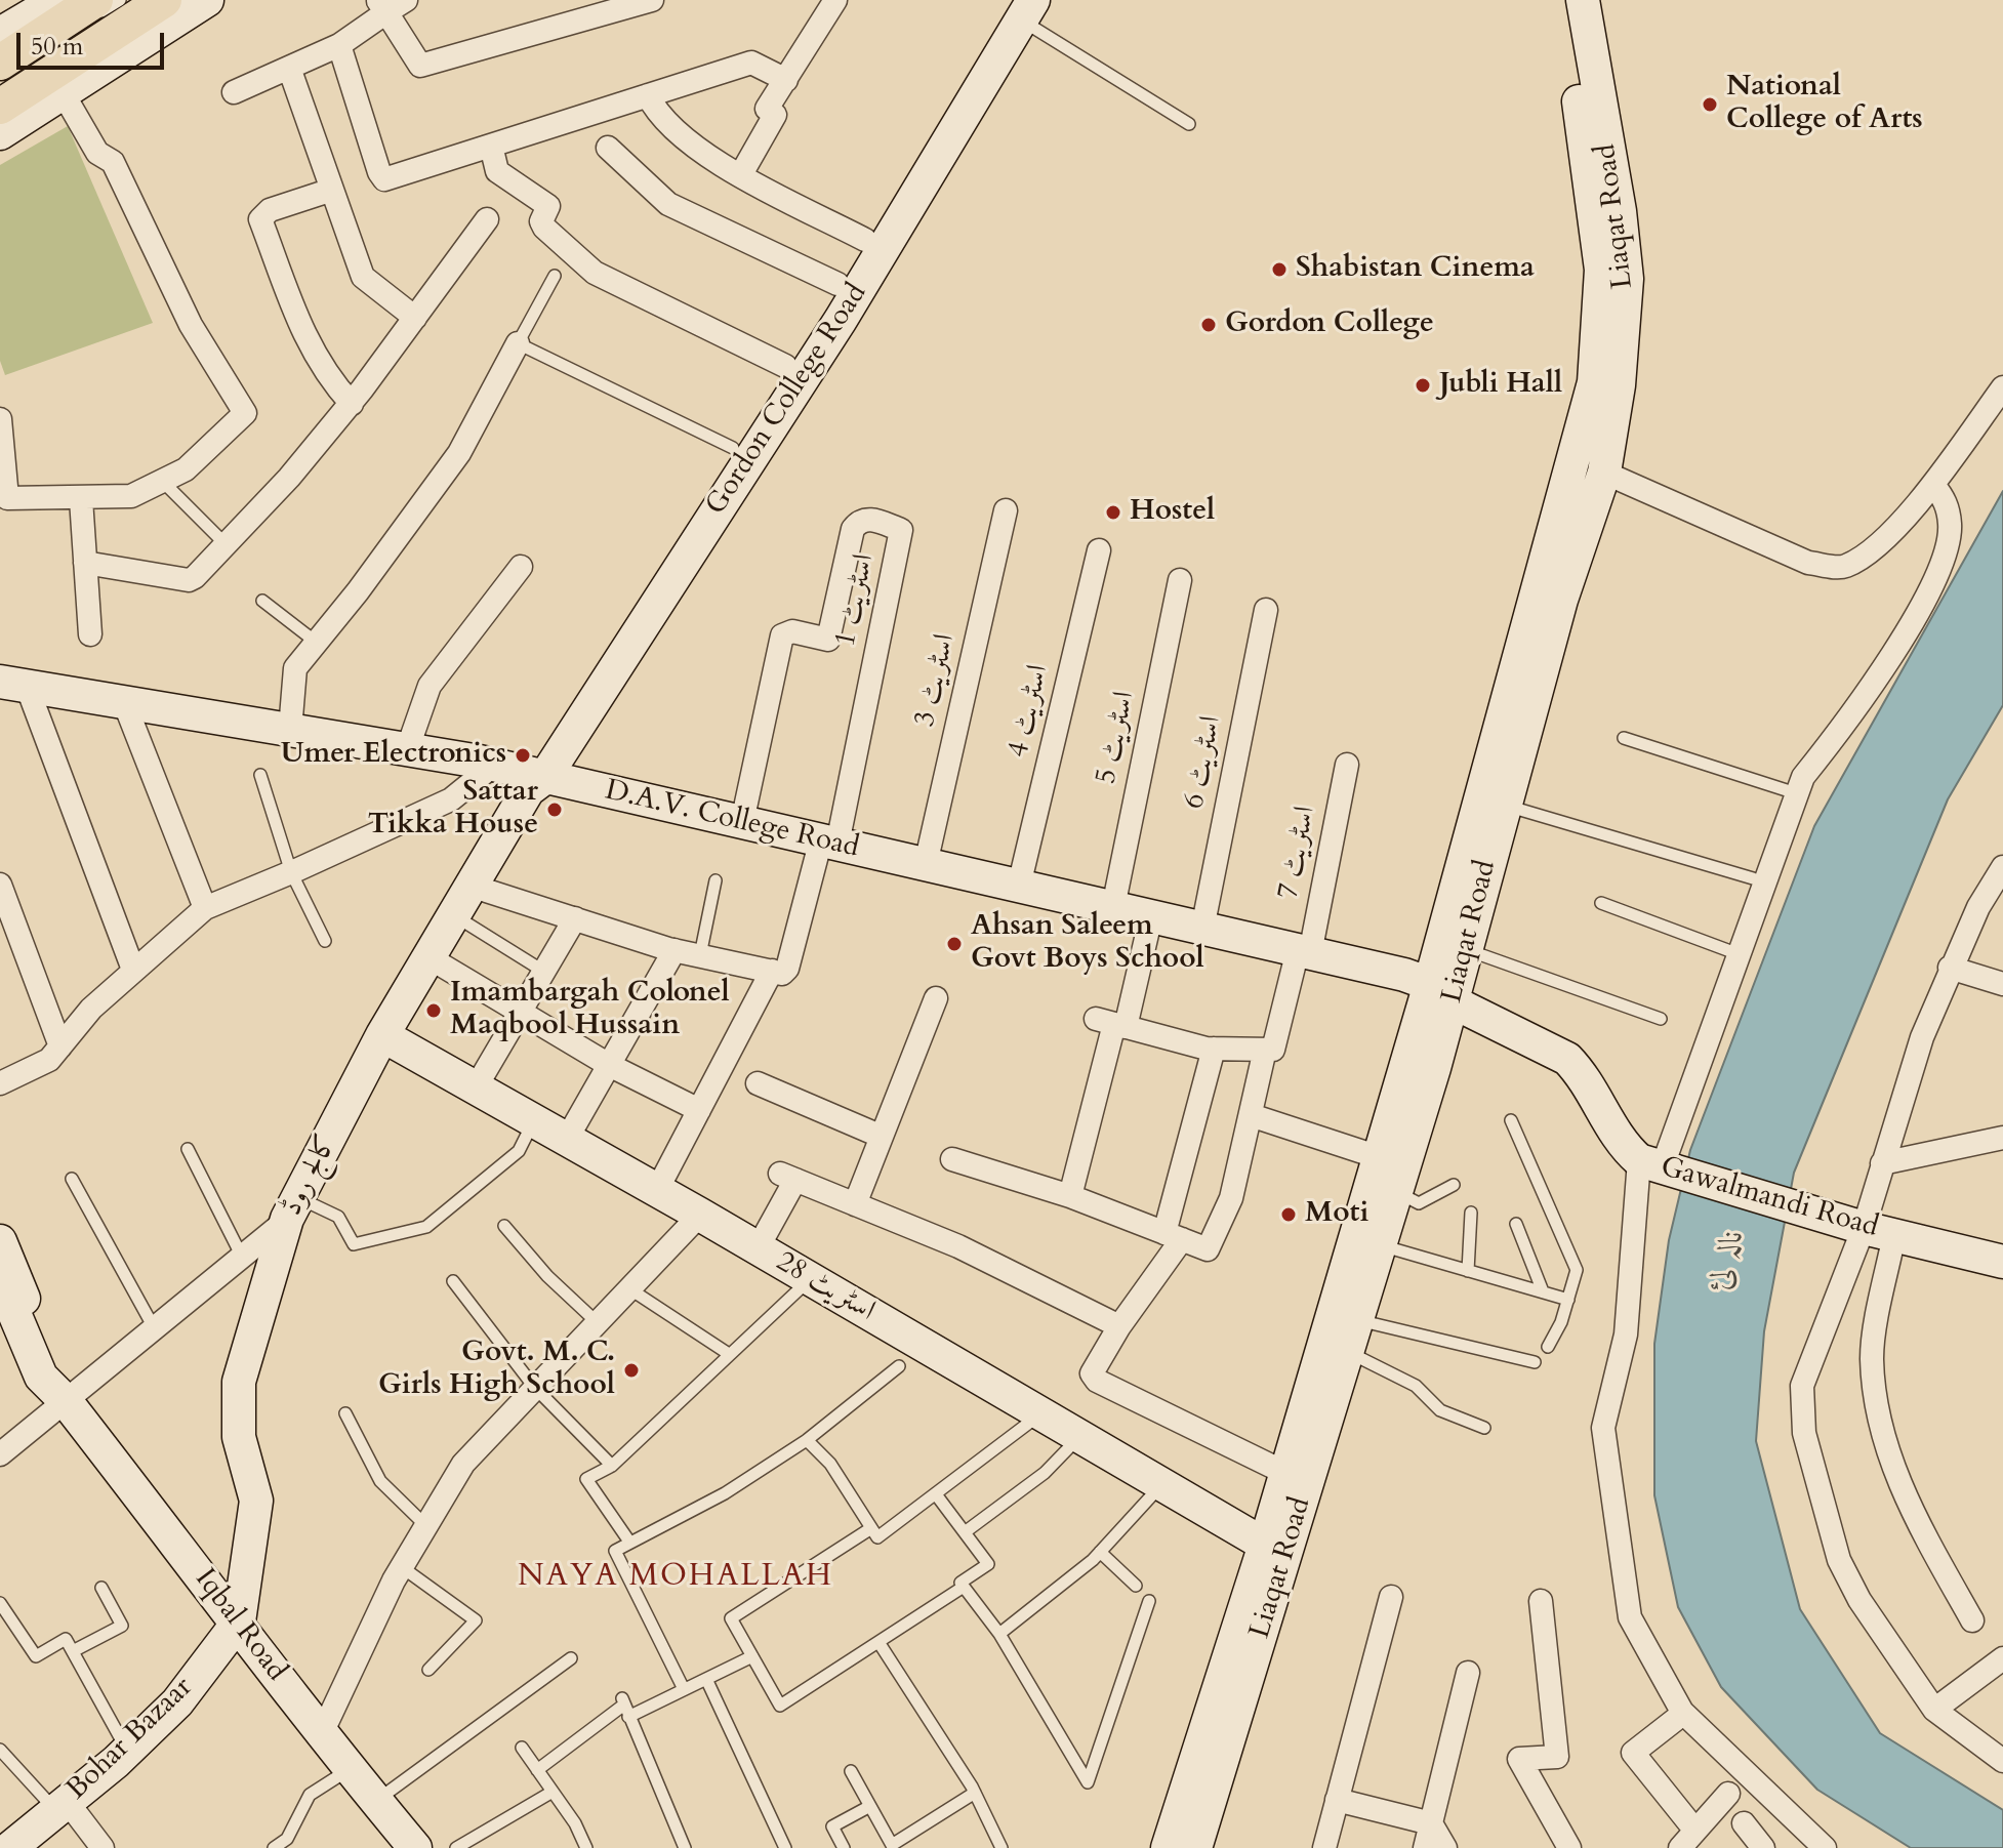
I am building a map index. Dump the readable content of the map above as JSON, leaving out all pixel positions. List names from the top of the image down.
{
  "streets": {
    "street": [
      "Liaqat Road",
      "Gordon College Road",
      "اسٹریٹ 1",
      "اسٹریٹ 3",
      "اسٹریٹ 4",
      "اسٹریٹ 5",
      "اسٹریٹ 6",
      "D.A.V. College Road",
      "اسٹریٹ 7",
      "کالج روڈ",
      "Gawalmandi Road",
      "اسٹریٹ 28",
      "Iqbal Road",
      "Bohar Bazaar"
    ]
  },
  "crossings": [
    ["Liaqat Road", "D.A.V. College Road"],
    ["Liaqat Road", "Gawalmandi Road"],
    ["Liaqat Road", "اسٹریٹ 28"],
    ["Gordon College Road", "D.A.V. College Road"],
    ["Gordon College Road", "کالج روڈ"],
    ["اسٹریٹ 1", "D.A.V. College Road"],
    ["اسٹریٹ 3", "D.A.V. College Road"],
    ["اسٹریٹ 4", "D.A.V. College Road"],
    ["اسٹریٹ 5", "D.A.V. College Road"],
    ["اسٹریٹ 6", "D.A.V. College Road"],
    ["D.A.V. College Road", "اسٹریٹ 7"],
    ["D.A.V. College Road", "کالج روڈ"],
    ["D.A.V. College Road", "Gawalmandi Road"],
    ["کالج روڈ", "اسٹریٹ 28"],
    ["کالج روڈ", "Iqbal Road"],
    ["کالج روڈ", "Bohar Bazaar"],
    ["Iqbal Road", "Bohar Bazaar"]
  ],
  "districts": ["NAYA MOHALLAH"],
  "water": ["نالہ لئ"],
  "places": [
    "National College of Arts",
    "Shabistan Cinema",
    "Gordon College",
    "Jubli Hall",
    "Hostel",
    "Umer Electronics",
    "Sattar Tikka House",
    "Ahsan Saleem Govt Boys School",
    "Imambargah Colonel Maqbool Hussain",
    "Moti",
    "Govt. M. C. Girls High School"
  ],
  "scale_bar": "50 m"
}
